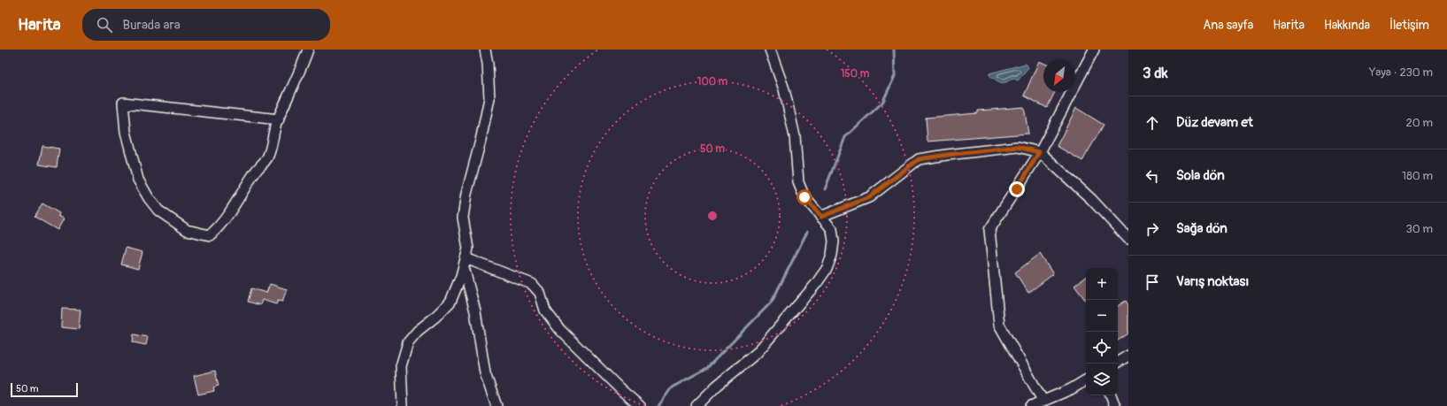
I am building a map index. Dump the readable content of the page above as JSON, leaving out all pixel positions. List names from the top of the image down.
{
  "scale_bar": "50 m",
  "north": "bottom left",
  "page": {
    "header": "Harita",
    "search": "Burada ara",
    "nav": [
      "Ana sayfa",
      "Harita",
      "Hakkında",
      "İletişim"
    ],
    "heading": ["3 dk", "Yaya · 230 m"],
    "list": [
      ["Düz devam et", "20 m"],
      ["Sola dön", "180 m"],
      ["Sağa dön", "30 m"],
      "Varış noktası"
    ],
    "map_buttons": ["+", "−"],
    "scale": "50 m"
  },
  "rings": ["150 m", "100 m", "50 m"]
}
